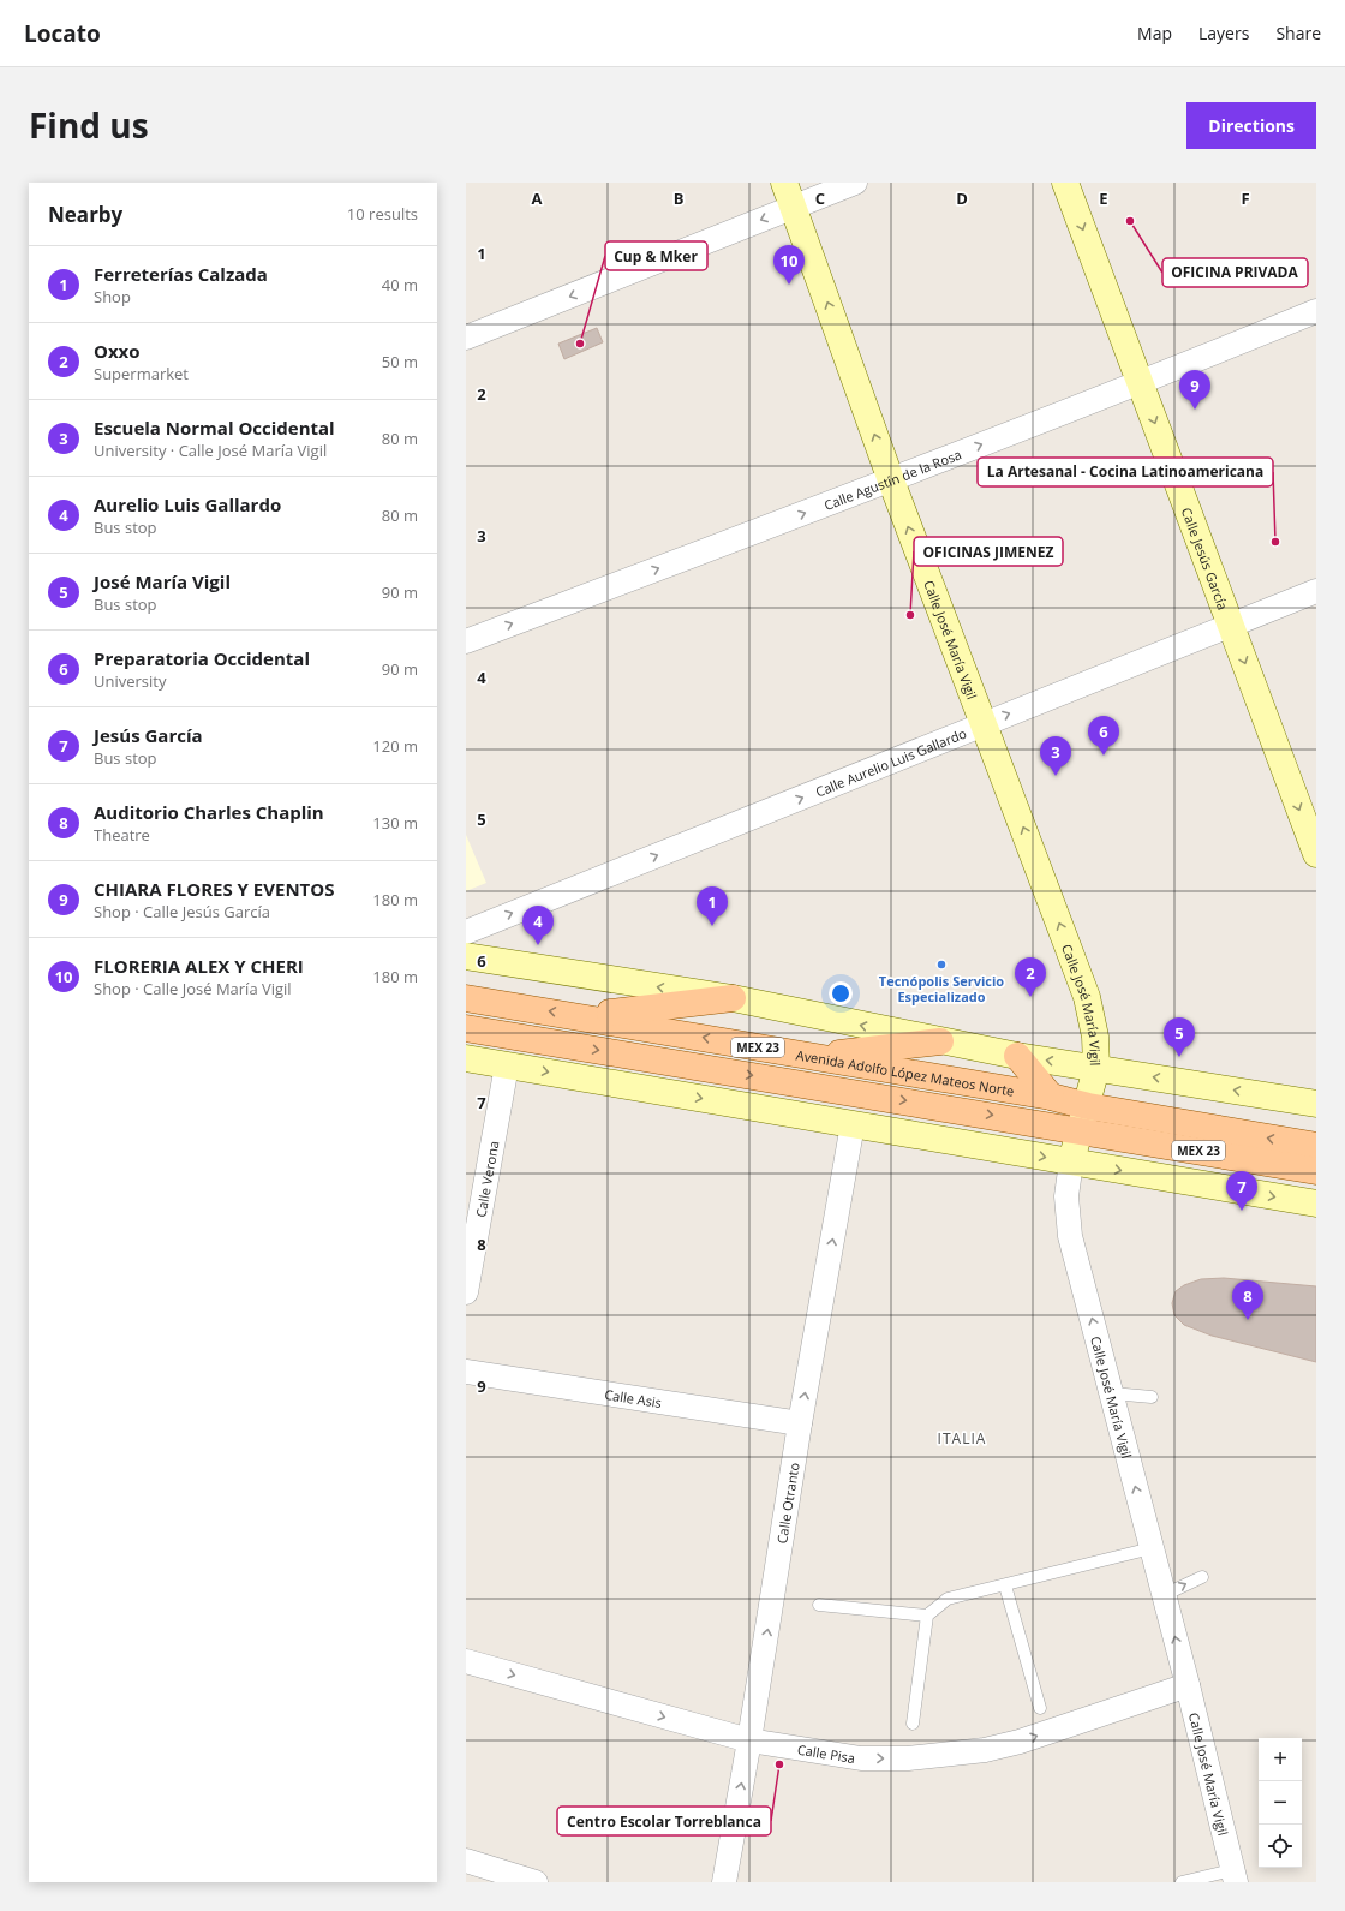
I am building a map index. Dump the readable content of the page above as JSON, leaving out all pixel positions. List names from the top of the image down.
{
  "streets": {
    "main road": ["MEX 23", "Avenida Adolfo López Mateos Norte"],
    "street": [
      "Calle Agustín de la Rosa",
      "Calle Jesús García",
      "Calle José María Vigil",
      "Calle Aurelio Luis Gallardo",
      "Calle Verona",
      "Calle Asis",
      "Calle Otranto",
      "Calle Pisa"
    ]
  },
  "crossings": [
    ["Calle Agustín de la Rosa", "Calle Jesús García"],
    ["Calle Agustín de la Rosa", "Calle José María Vigil"],
    ["Calle Jesús García", "Calle Aurelio Luis Gallardo"],
    ["Calle José María Vigil", "Calle Aurelio Luis Gallardo"],
    ["Calle José María Vigil", "Avenida Adolfo López Mateos Norte"],
    ["Calle José María Vigil", "Calle Pisa"],
    ["Calle Asis", "Calle Otranto"],
    ["Calle Otranto", "Calle Pisa"]
  ],
  "one_way": [
    "Calle Agustín de la Rosa",
    "Calle Jesús García",
    "Calle José María Vigil",
    "Calle Aurelio Luis Gallardo",
    "Calle Otranto",
    "Calle Pisa"
  ],
  "districts": ["ITALIA"],
  "places": [
    "OFICINA PRIVADA",
    "Cup & Mker",
    "La Artesanal - Cocina Latinoamericana",
    "OFICINAS JIMENEZ",
    "Tecnópolis Servicio Especializado",
    "Centro Escolar Torreblanca"
  ],
  "page": {
    "header": "Locato",
    "nav": ["Map", "Layers", "Share"],
    "title": "Find us",
    "buttons": "Directions",
    "heading": ["Nearby", "10 results"],
    "list": [
      {
        "mark": "1",
        "name": "Ferreterías Calzada",
        "note": "Shop",
        "value": "40 m"
      },
      {
        "mark": "2",
        "name": "Oxxo",
        "note": "Supermarket",
        "value": "50 m"
      },
      {
        "mark": "3",
        "name": "Escuela Normal Occidental",
        "note": "University · Calle José María Vigil",
        "value": "80 m"
      },
      {
        "mark": "4",
        "name": "Aurelio Luis Gallardo",
        "note": "Bus stop",
        "value": "80 m"
      },
      {
        "mark": "5",
        "name": "José María Vigil",
        "note": "Bus stop",
        "value": "90 m"
      },
      {
        "mark": "6",
        "name": "Preparatoria Occidental",
        "note": "University",
        "value": "90 m"
      },
      {
        "mark": "7",
        "name": "Jesús García",
        "note": "Bus stop",
        "value": "120 m"
      },
      {
        "mark": "8",
        "name": "Auditorio Charles Chaplin",
        "note": "Theatre",
        "value": "130 m"
      },
      {
        "mark": "9",
        "name": "CHIARA FLORES Y EVENTOS",
        "note": "Shop · Calle Jesús García",
        "value": "180 m"
      },
      {
        "mark": "10",
        "name": "FLORERIA ALEX Y CHERI",
        "note": "Shop · Calle José María Vigil",
        "value": "180 m"
      }
    ],
    "pins": [
      "10",
      "9",
      "6",
      "3",
      "1",
      "4",
      "2",
      "5",
      "7",
      "8"
    ],
    "map_buttons": ["+", "−"]
  },
  "grid": {
    "columns": [
      "A",
      "B",
      "C",
      "D",
      "E",
      "F"
    ],
    "rows": [
      "1",
      "2",
      "3",
      "4",
      "5",
      "6",
      "7",
      "8",
      "9"
    ]
  }
}
